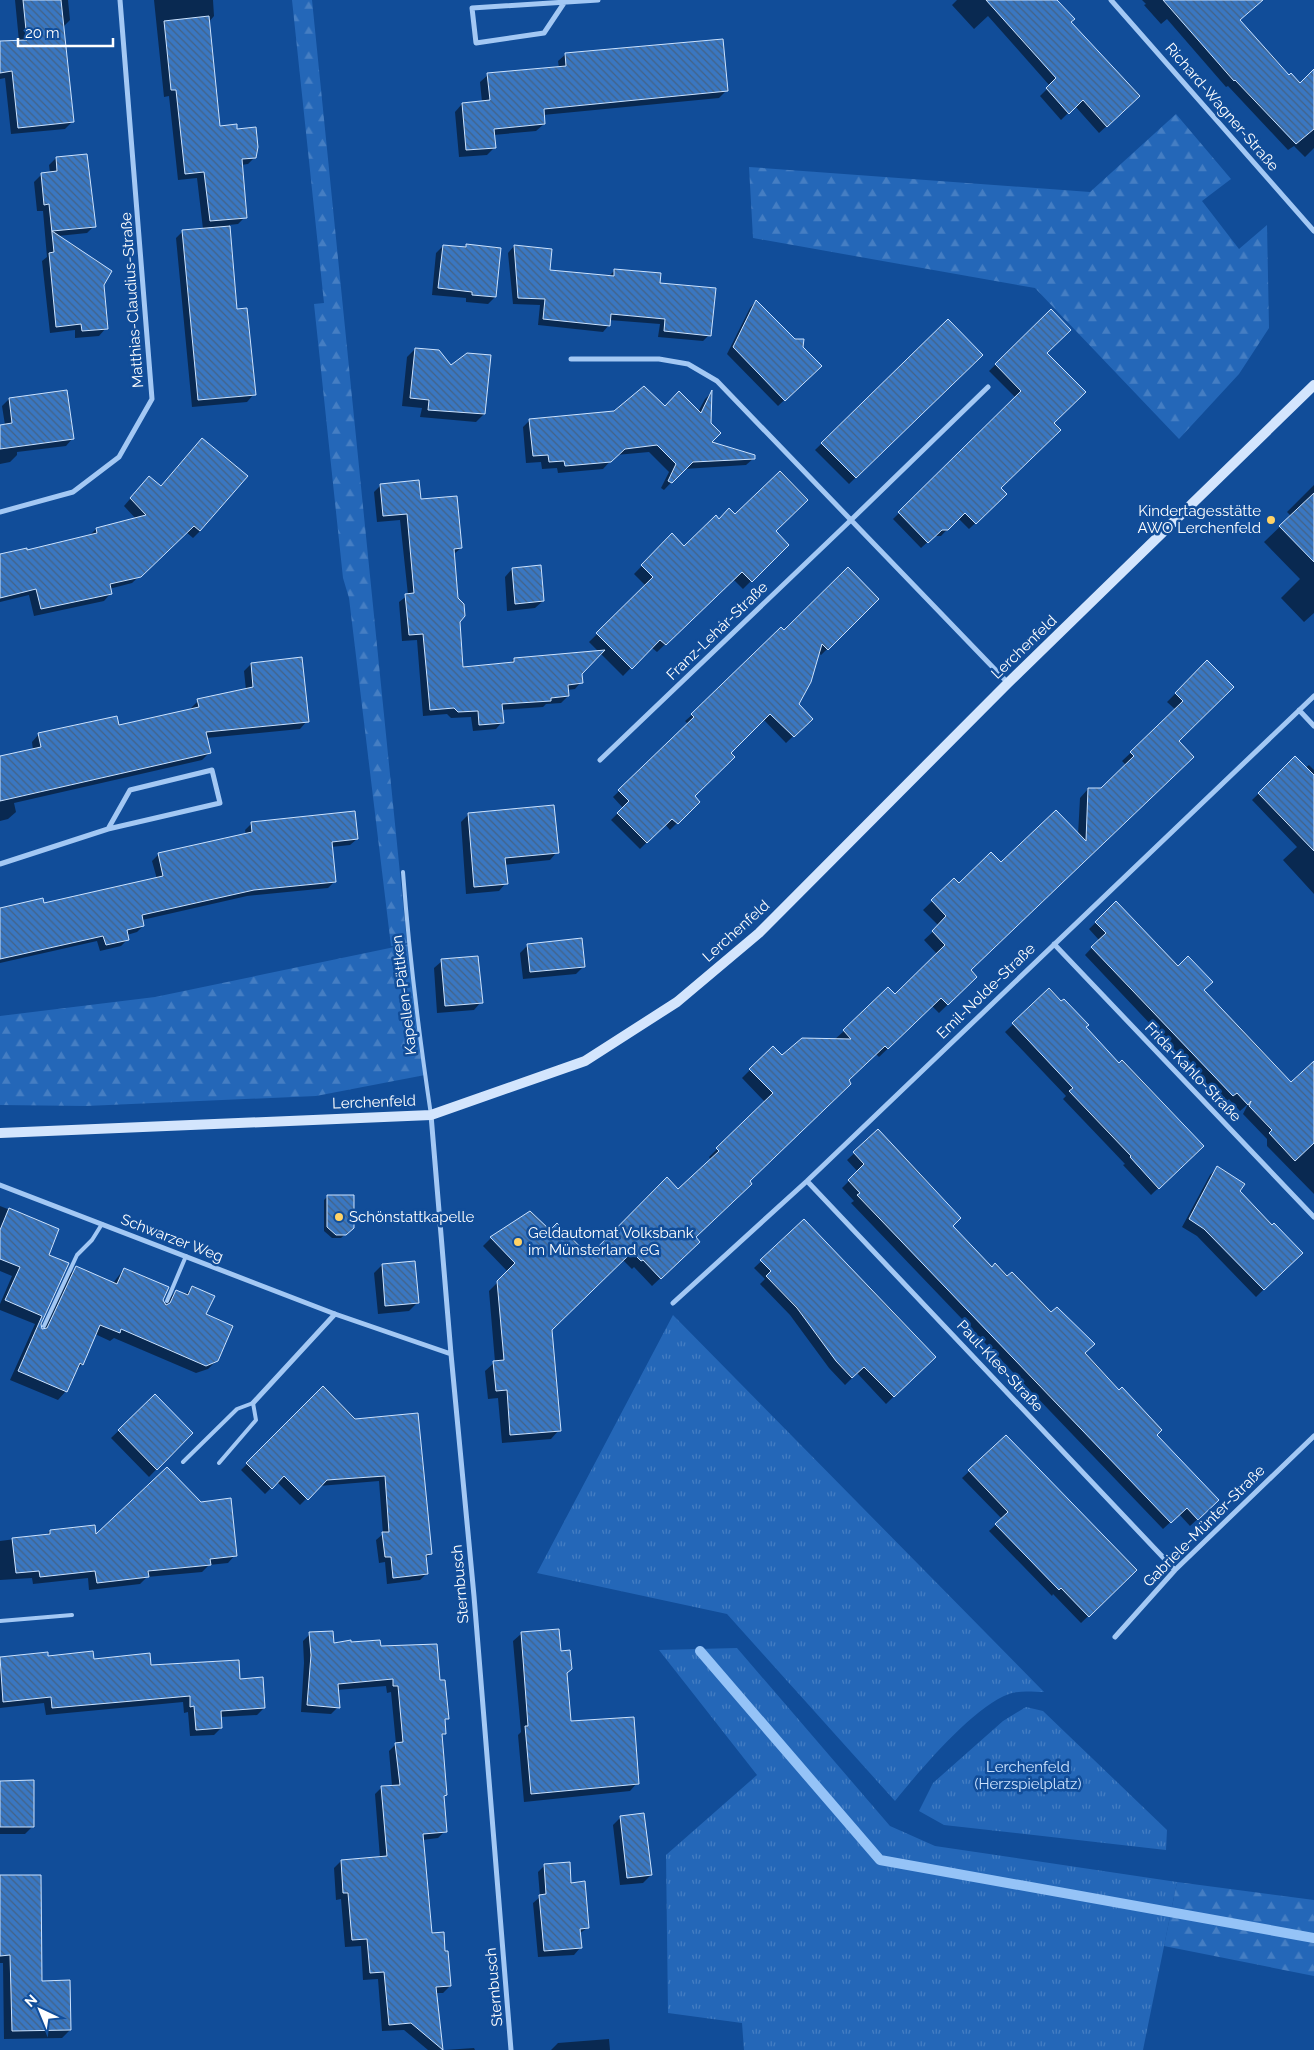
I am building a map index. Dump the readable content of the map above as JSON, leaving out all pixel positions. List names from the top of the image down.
{
  "streets": {
    "street": [
      "Richard-Wagner-Straße",
      "Matthias-Claudius-Straße",
      "Franz-Lehár-Straße",
      "Lerchenfeld",
      "Emil-Nolde-Straße",
      "Frida-Kahlo-Straße",
      "Schwarzer Weg",
      "Paul-Klee-Straße",
      "Gabriele-Münter-Straße",
      "Sternbusch"
    ],
    "lane": ["Kapellen-Pättken"]
  },
  "crossings": [
    ["Lerchenfeld", "Kapellen-Pättken"],
    ["Lerchenfeld", "Sternbusch"],
    ["Emil-Nolde-Straße", "Frida-Kahlo-Straße"],
    ["Emil-Nolde-Straße", "Paul-Klee-Straße"],
    ["Kapellen-Pättken", "Sternbusch"],
    ["Schwarzer Weg", "Sternbusch"],
    ["Paul-Klee-Straße", "Gabriele-Münter-Straße"]
  ],
  "parks": ["Lerchenfeld (Herzspielplatz)"],
  "places": ["Kindertagesstätte AWO Lerchenfeld", "Schönstattkapelle", "Geldautomat Volksbank im Münsterland eG"],
  "scale_bar": "20 m",
  "north": "top left"
}
